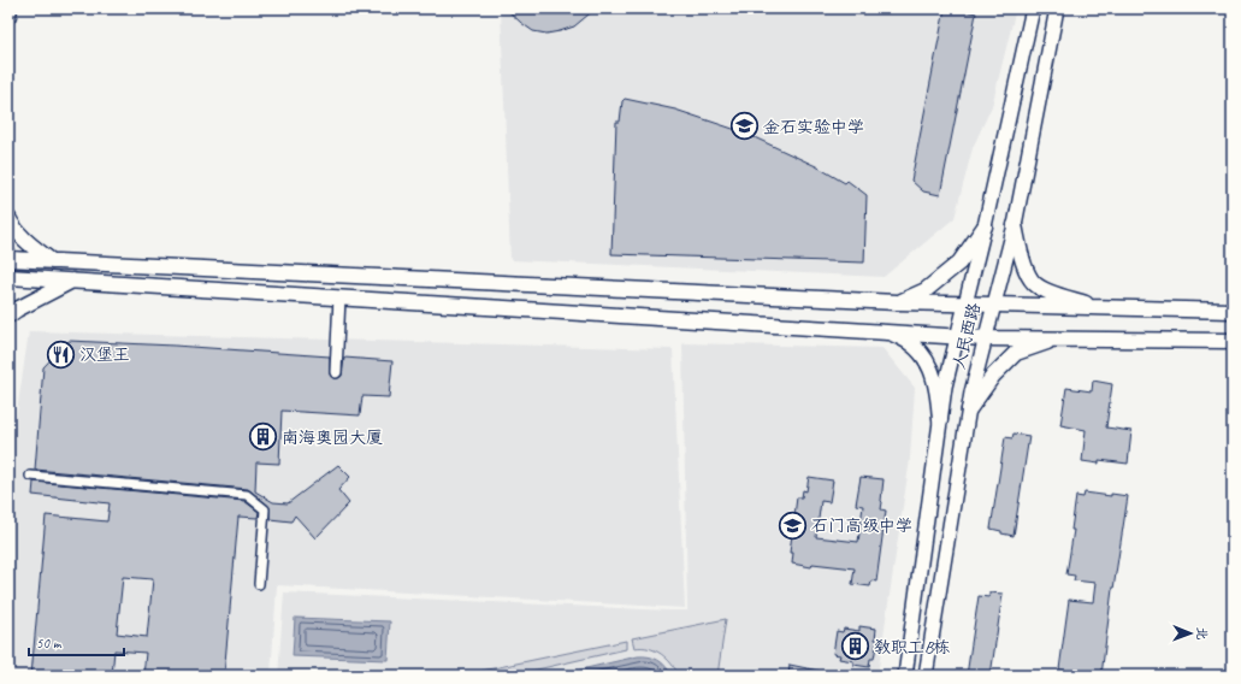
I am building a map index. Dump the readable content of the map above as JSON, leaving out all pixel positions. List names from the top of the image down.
{
  "streets": {
    "street": ["人民西路"]
  },
  "places": {
    "school or university": ["金石实验中学", "石门高级中学"],
    "restaurant": ["汉堡王"],
    "building": ["南海奥园大厦", "教职工B栋"]
  },
  "scale_bar": "50 m",
  "north": "right"
}
